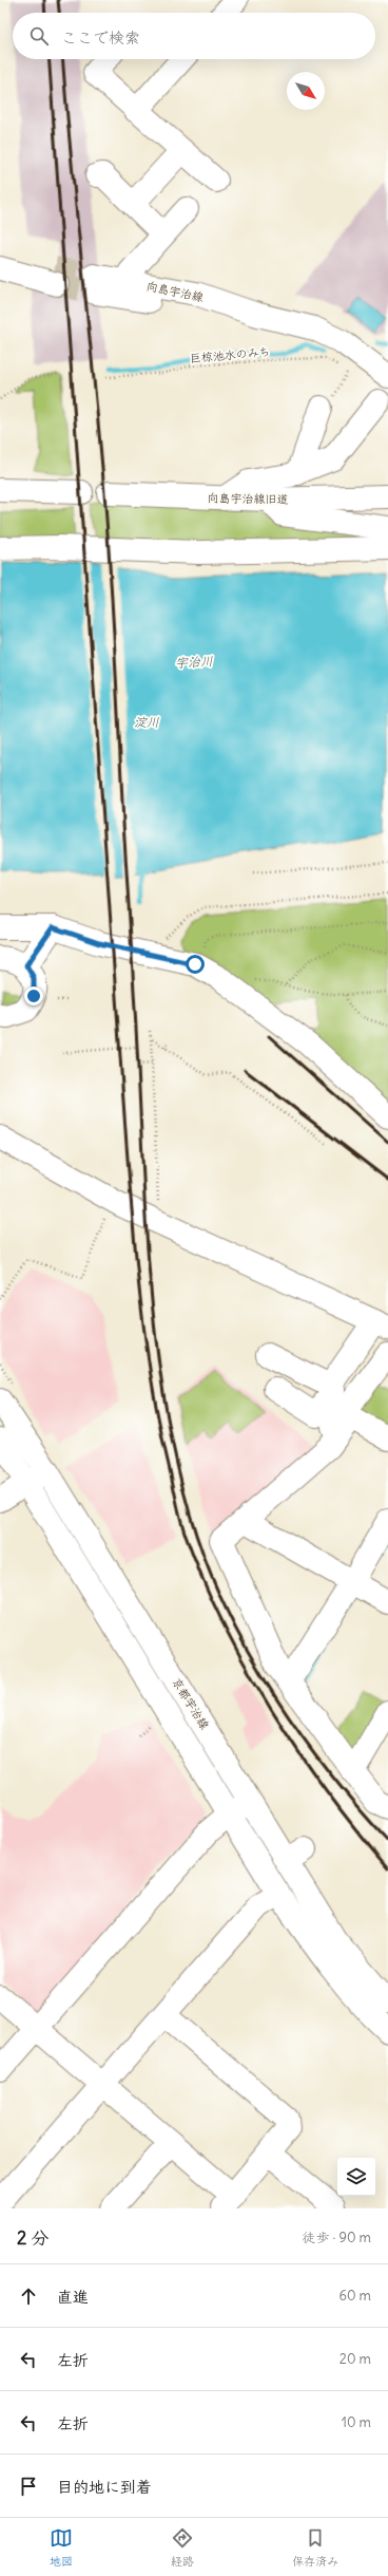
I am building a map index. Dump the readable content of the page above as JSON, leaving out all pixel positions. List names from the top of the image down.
{
  "streets": {
    "street": ["向島宇治線", "向島宇治線旧道", "京都宇治線"],
    "path": ["巨椋池水のみち"]
  },
  "water": ["宇治川", "淀川"],
  "north": "bottom right",
  "page": {
    "search": "ここで検索",
    "heading": ["2 分", "徒歩 · 90 m"],
    "list": [
      ["直進", "60 m"],
      ["左折", "20 m"],
      ["左折", "10 m"],
      "目的地に到着"
    ],
    "nav": ["地図", "経路", "保存済み"]
  }
}
